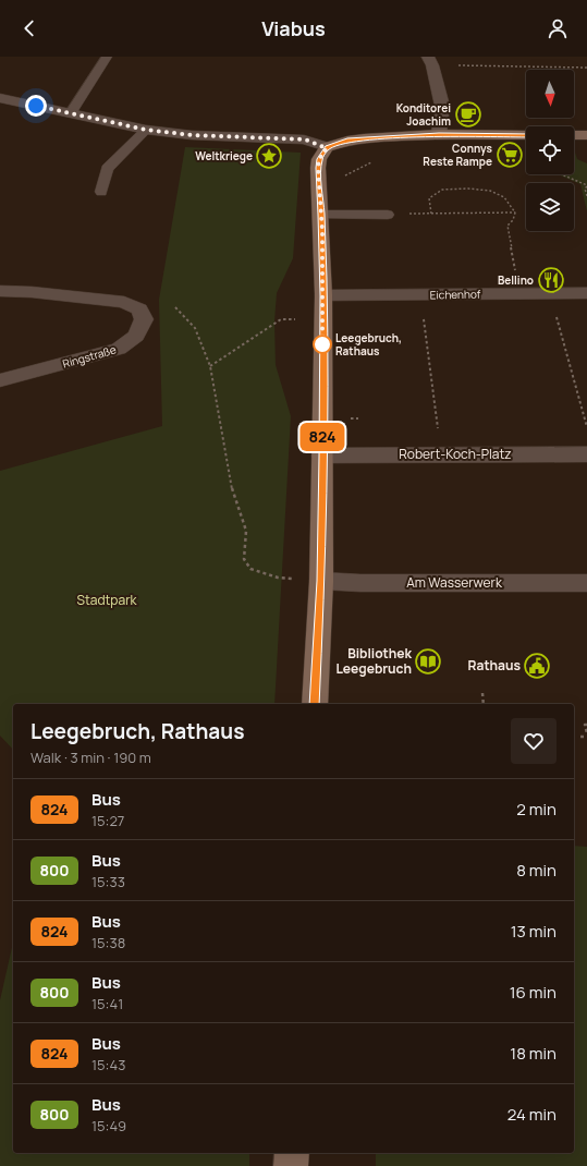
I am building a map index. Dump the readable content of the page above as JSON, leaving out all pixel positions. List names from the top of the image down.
{
  "streets": {
    "street": [
      "Eichenhof",
      "Ringstraße",
      "Robert-Koch-Platz",
      "Am Wasserwerk"
    ]
  },
  "parks": ["Stadtpark"],
  "places": {
    "cafe": ["Konditorei Joachim"],
    "supermarket": ["Connys Reste Rampe"],
    "place": ["Weltkriege"],
    "restaurant": ["Bellino"],
    "other": ["Leegebruch, Rathaus"],
    "library": ["Bibliothek Leegebruch"],
    "public building": ["Rathaus"]
  },
  "lines": ["bus line 824"],
  "north": "bottom",
  "page": {
    "header": "Viabus",
    "on_map": "824",
    "heading": ["Leegebruch, Rathaus", "Walk · 3 min · 190 m"],
    "list": [
      {
        "mark": "824",
        "name": "Bus",
        "note": "15:27",
        "value": "2 min"
      },
      {
        "mark": "800",
        "name": "Bus",
        "note": "15:33",
        "value": "8 min"
      },
      {
        "mark": "824",
        "name": "Bus",
        "note": "15:38",
        "value": "13 min"
      },
      {
        "mark": "800",
        "name": "Bus",
        "note": "15:41",
        "value": "16 min"
      },
      {
        "mark": "824",
        "name": "Bus",
        "note": "15:43",
        "value": "18 min"
      },
      {
        "mark": "800",
        "name": "Bus",
        "note": "15:49",
        "value": "24 min"
      }
    ]
  }
}
